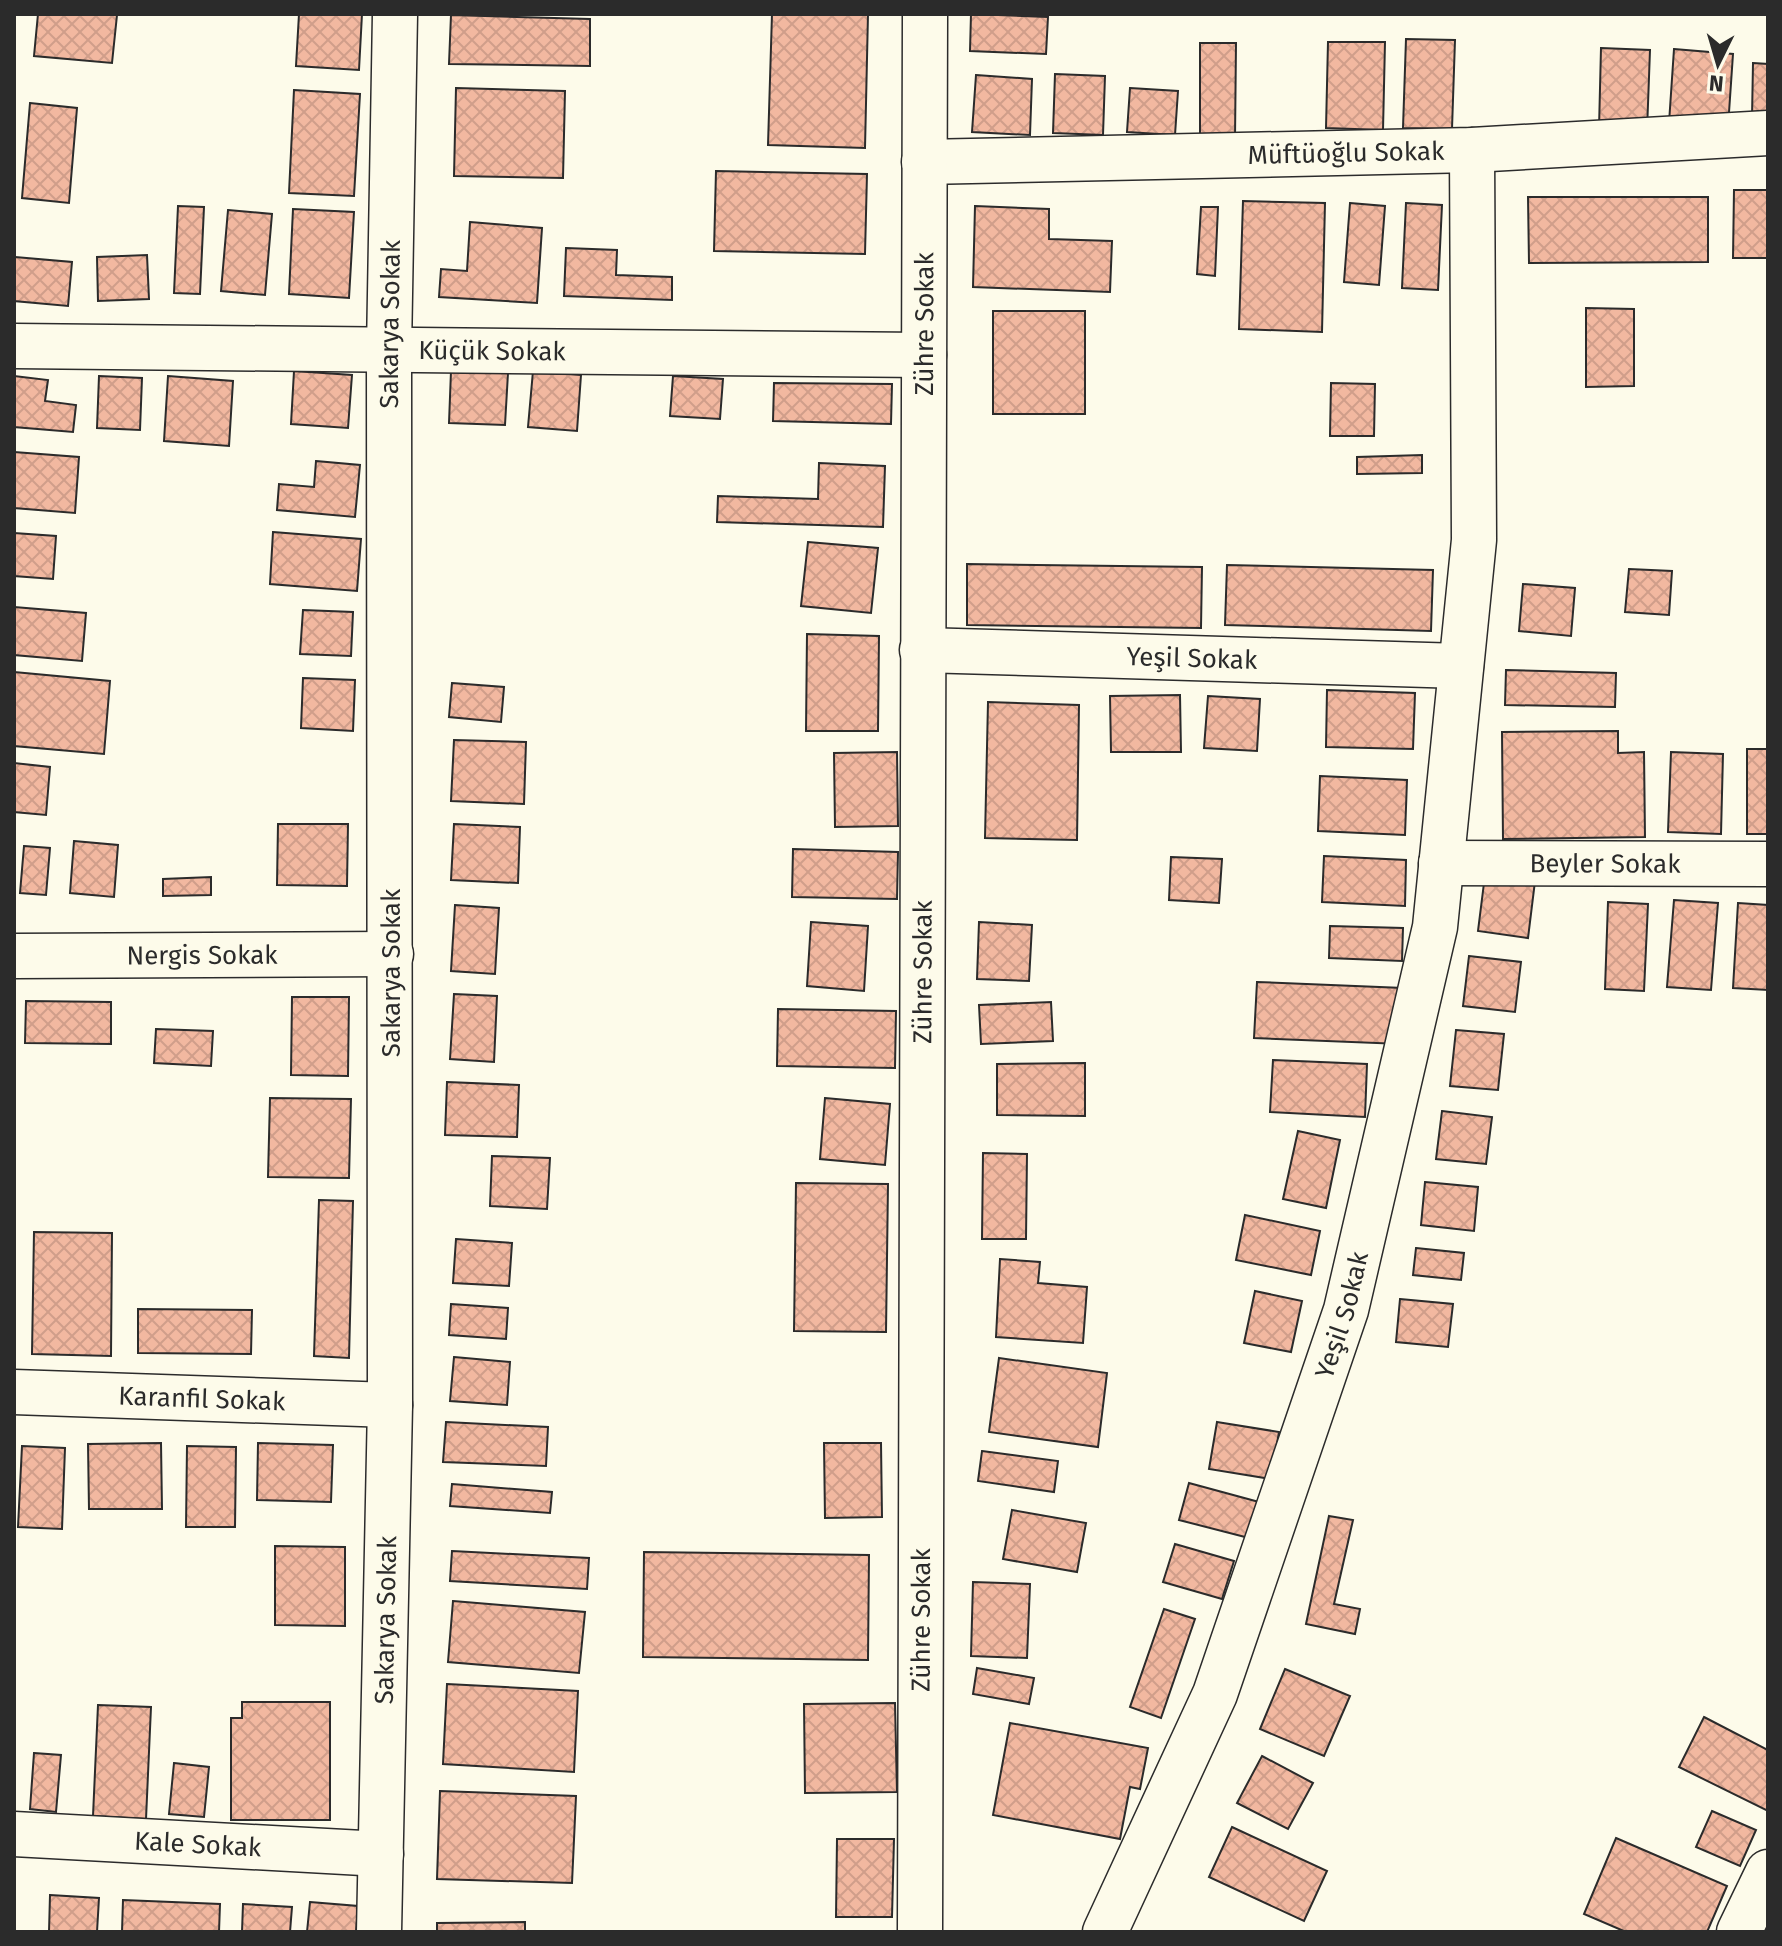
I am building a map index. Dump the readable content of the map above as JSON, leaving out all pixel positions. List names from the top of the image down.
{
  "streets": {
    "street": [
      "Müftüoğlu Sokak",
      "Sakarya Sokak",
      "Zühre Sokak",
      "Küçük Sokak",
      "Yeşil Sokak",
      "Beyler Sokak",
      "Nergis Sokak",
      "Karanfil Sokak",
      "Kale Sokak"
    ]
  },
  "crossings": [
    ["Müftüoğlu Sokak", "Zühre Sokak"],
    ["Müftüoğlu Sokak", "Yeşil Sokak"],
    ["Sakarya Sokak", "Küçük Sokak"],
    ["Sakarya Sokak", "Nergis Sokak"],
    ["Sakarya Sokak", "Karanfil Sokak"],
    ["Sakarya Sokak", "Kale Sokak"],
    ["Zühre Sokak", "Küçük Sokak"],
    ["Zühre Sokak", "Yeşil Sokak"],
    ["Yeşil Sokak", "Beyler Sokak"]
  ],
  "north": "bottom"
}
